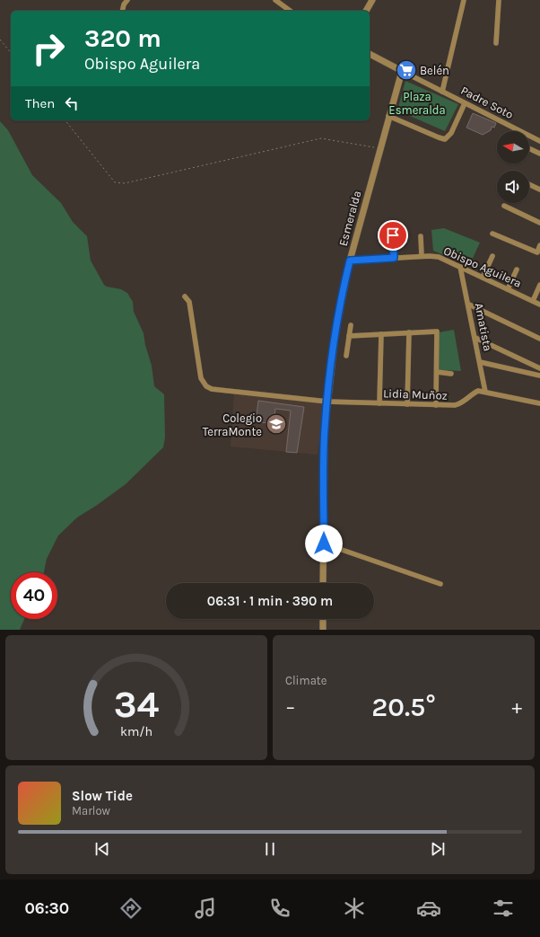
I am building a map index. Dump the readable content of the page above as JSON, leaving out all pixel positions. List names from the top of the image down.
{
  "streets": {
    "street": [
      "Padre Soto",
      "Esmeralda",
      "Obispo Aguilera",
      "Amatista",
      "Lidia Muñoz"
    ]
  },
  "crossings": [
    ["Padre Soto", "Esmeralda"],
    ["Esmeralda", "Obispo Aguilera"],
    ["Esmeralda", "Lidia Muñoz"],
    ["Obispo Aguilera", "Amatista"],
    ["Amatista", "Lidia Muñoz"]
  ],
  "parks": ["Plaza Esmeralda"],
  "places": {
    "supermarket": ["Belén"],
    "school or university": ["Colegio TerraMonte"]
  },
  "north": "left",
  "page": {
    "turn": ["320 m", "Obispo Aguilera"],
    "then": "Then",
    "limit": "40",
    "trip": "06:31 · 1 min · 390 m",
    "tile": "Climate",
    "heat": ["−", "20.5°", "+"],
    "song": ["Slow Tide", "Marlow"],
    "tabs": "06:30",
    "gauge": ["34", "km/h"]
  }
}
